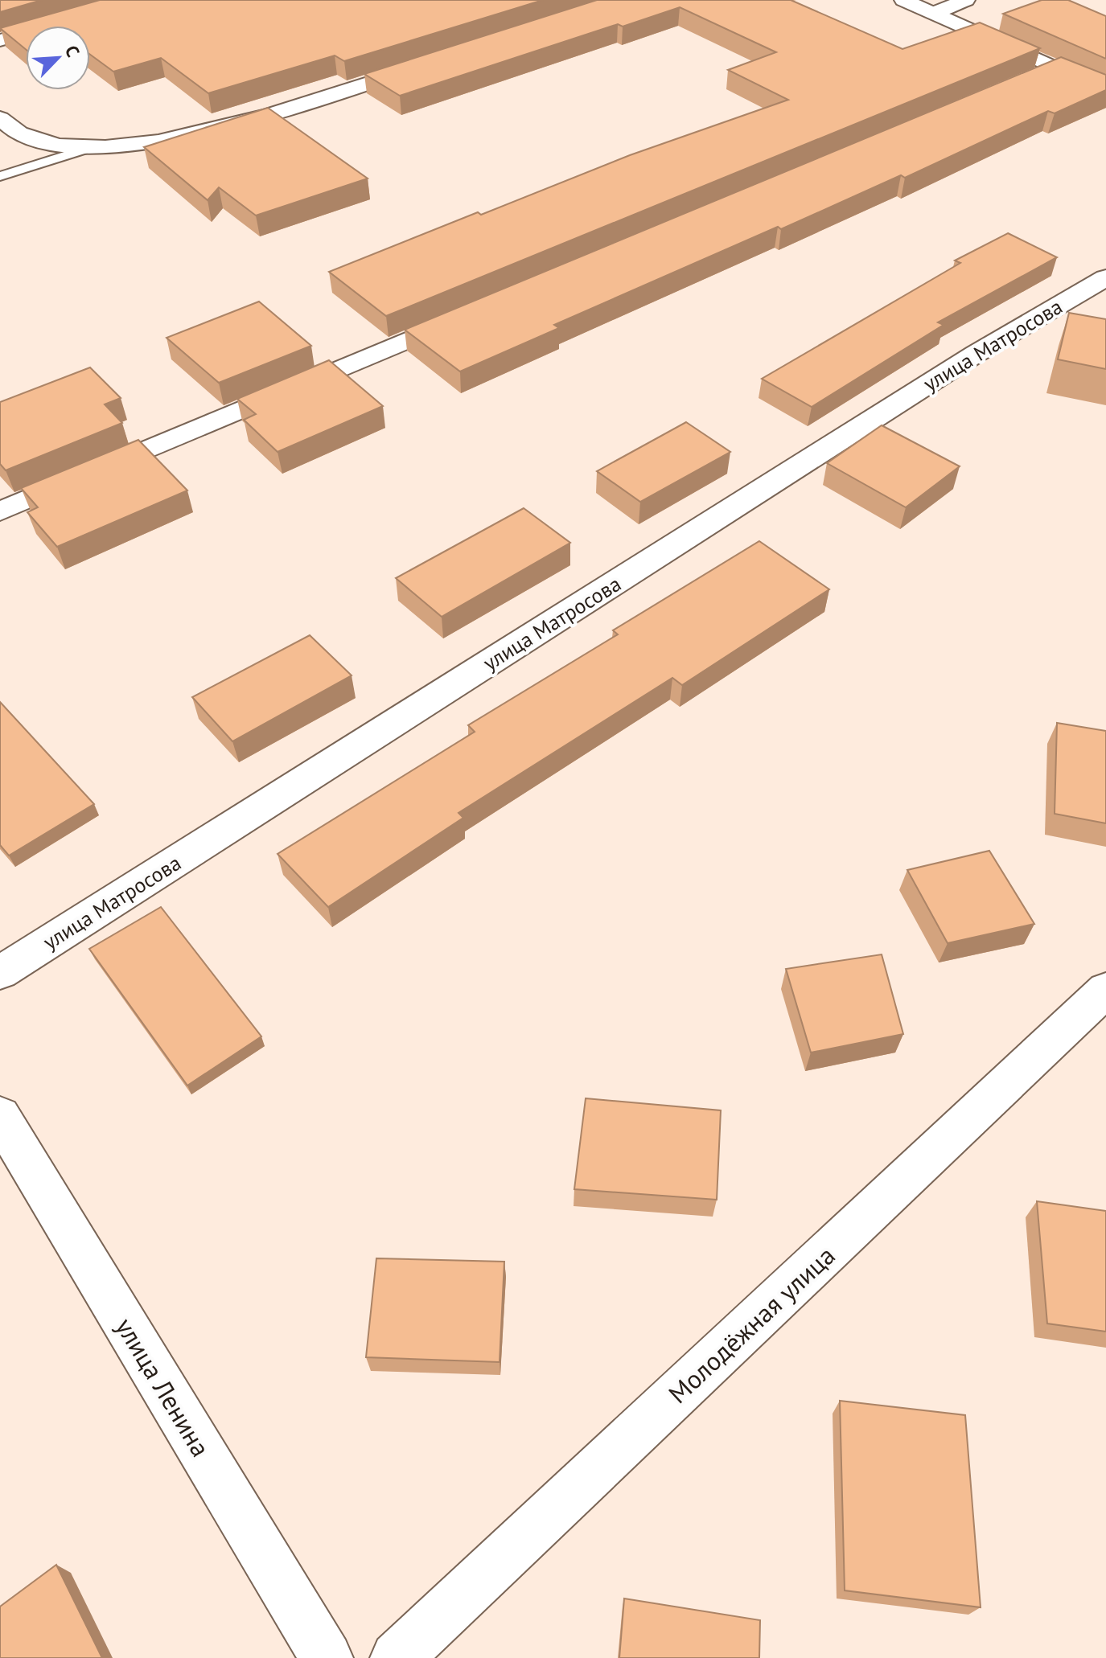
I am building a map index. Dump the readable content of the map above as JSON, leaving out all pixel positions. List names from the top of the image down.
{
  "streets": {
    "street": ["улица Матросова", "Молодёжная улица", "улица Ленина"]
  },
  "north": "top right"
}
